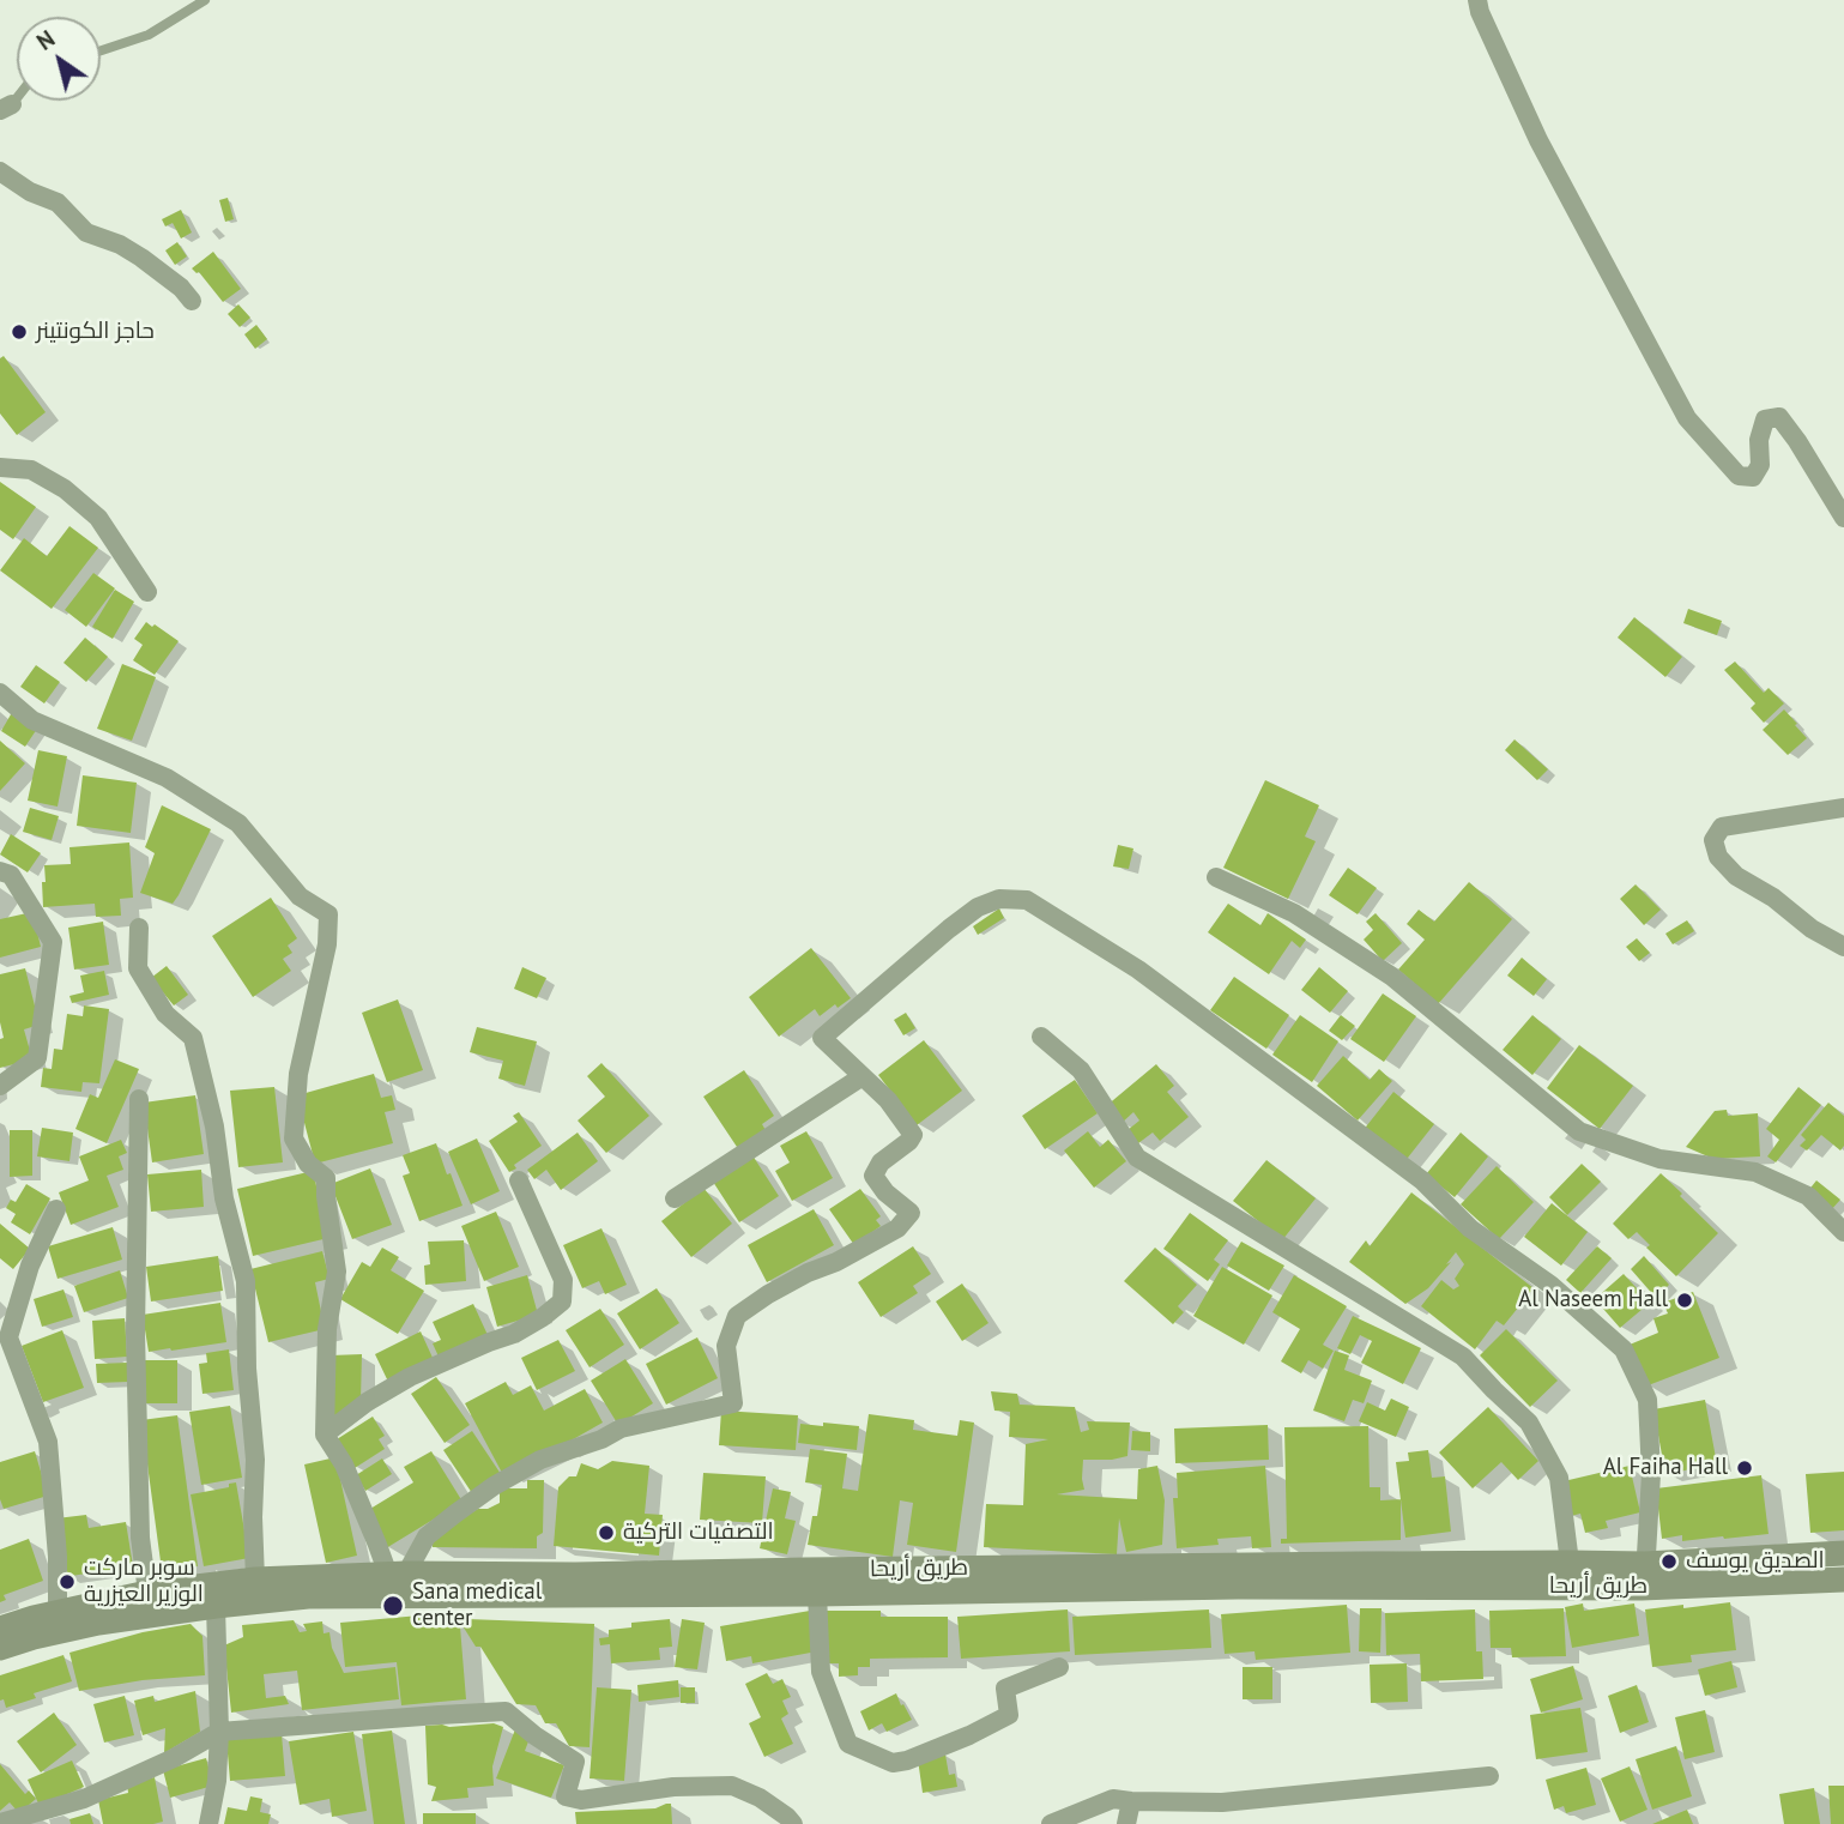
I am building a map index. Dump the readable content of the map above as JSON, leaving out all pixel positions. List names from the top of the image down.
{
  "streets": {
    "main road": ["طريق أريحا"]
  },
  "places": [
    "حاجز الكونتينر",
    "Al Naseem Hall",
    "Al Faiha Hall",
    "التصفيات التركية",
    "الصديق يوسف",
    "سوبر ماركت الوزير العيزرية",
    "Sana medical center"
  ],
  "north": "top left"
}
